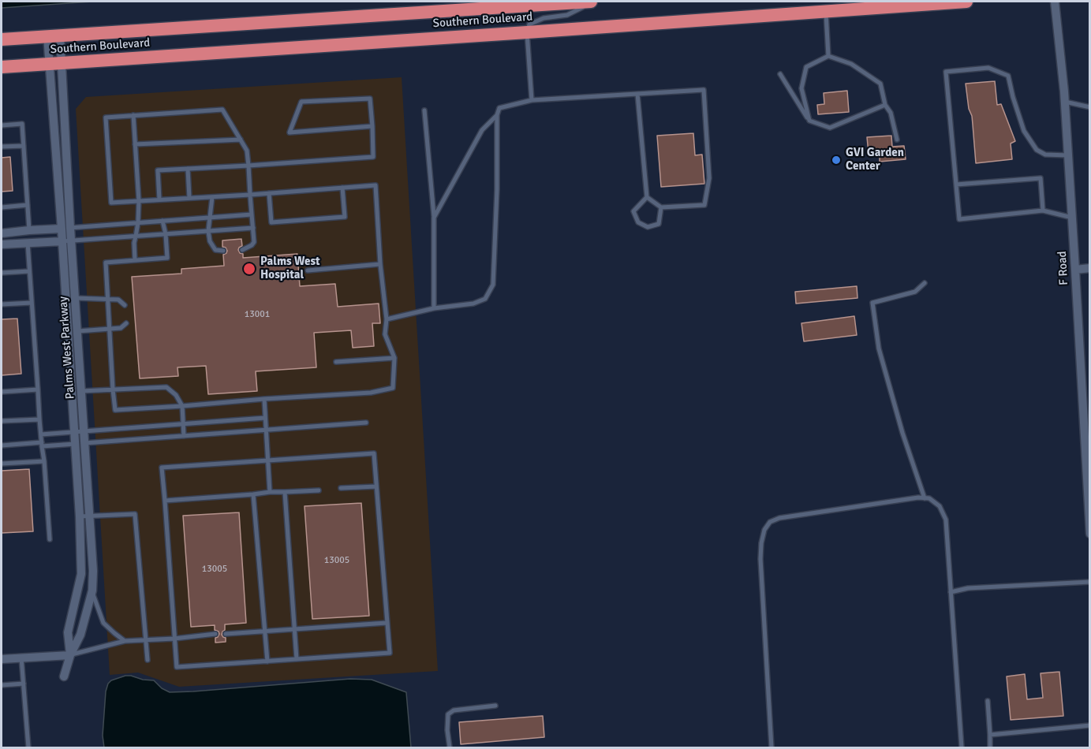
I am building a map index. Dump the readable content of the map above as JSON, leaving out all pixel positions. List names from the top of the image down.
{
  "streets": {
    "highway": ["Southern Boulevard"],
    "street": ["F Road", "Palms West Parkway"]
  },
  "crossings": [
    ["Southern Boulevard", "Palms West Parkway"]
  ],
  "places": ["GVI Garden Center", "Palms West Hospital"],
  "house_numbers": ["13001", "13005", "13005"]
}
